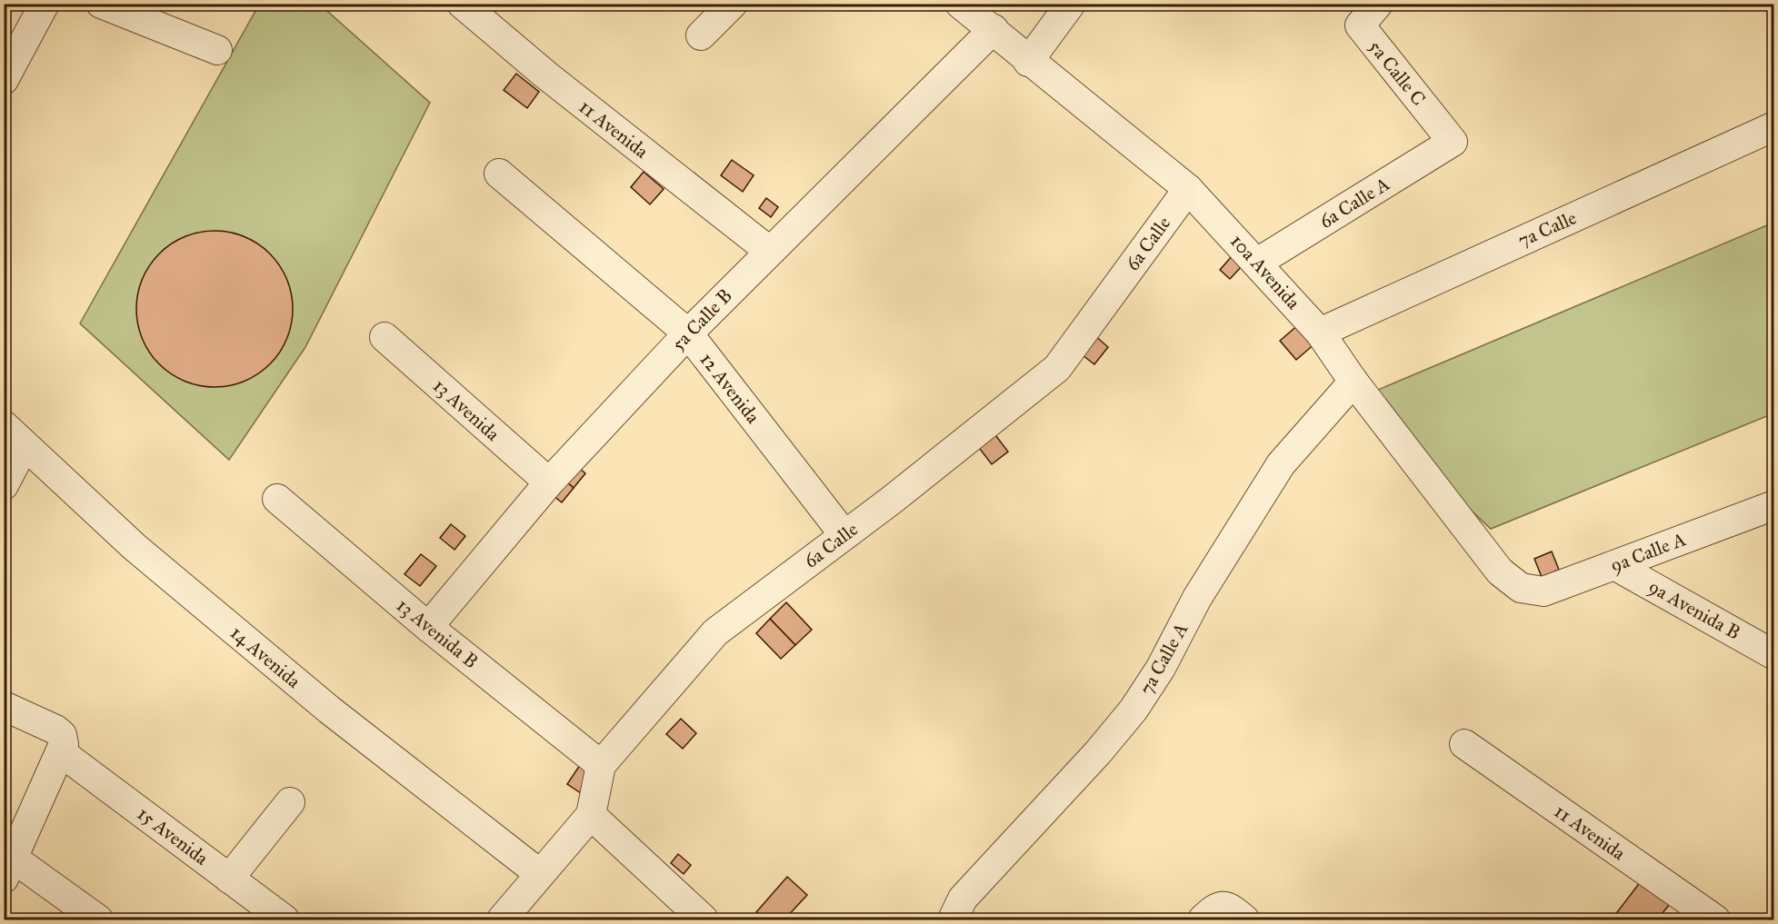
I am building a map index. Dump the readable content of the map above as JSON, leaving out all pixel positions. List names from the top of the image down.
{
  "streets": {
    "street": [
      "5a Calle C",
      "11 Avenida",
      "6a Calle A",
      "7a Calle",
      "6a Calle",
      "10a Avenida",
      "5a Calle B",
      "12 Avenida",
      "13 Avenida",
      "9a Calle A",
      "9a Avenida B",
      "13 Avenida B",
      "14 Avenida",
      "7a Calle A",
      "15 Avenida"
    ]
  },
  "crossings": [
    ["5a Calle C", "6a Calle A"],
    ["11 Avenida", "5a Calle B"],
    ["6a Calle A", "10a Avenida"],
    ["7a Calle", "10a Avenida"],
    ["6a Calle", "10a Avenida"],
    ["6a Calle", "12 Avenida"],
    ["6a Calle", "13 Avenida B"],
    ["10a Avenida", "5a Calle B"],
    ["10a Avenida", "9a Calle A"],
    ["10a Avenida", "7a Calle A"],
    ["5a Calle B", "12 Avenida"],
    ["5a Calle B", "13 Avenida"],
    ["5a Calle B", "13 Avenida B"],
    ["9a Calle A", "9a Avenida B"]
  ]
}
